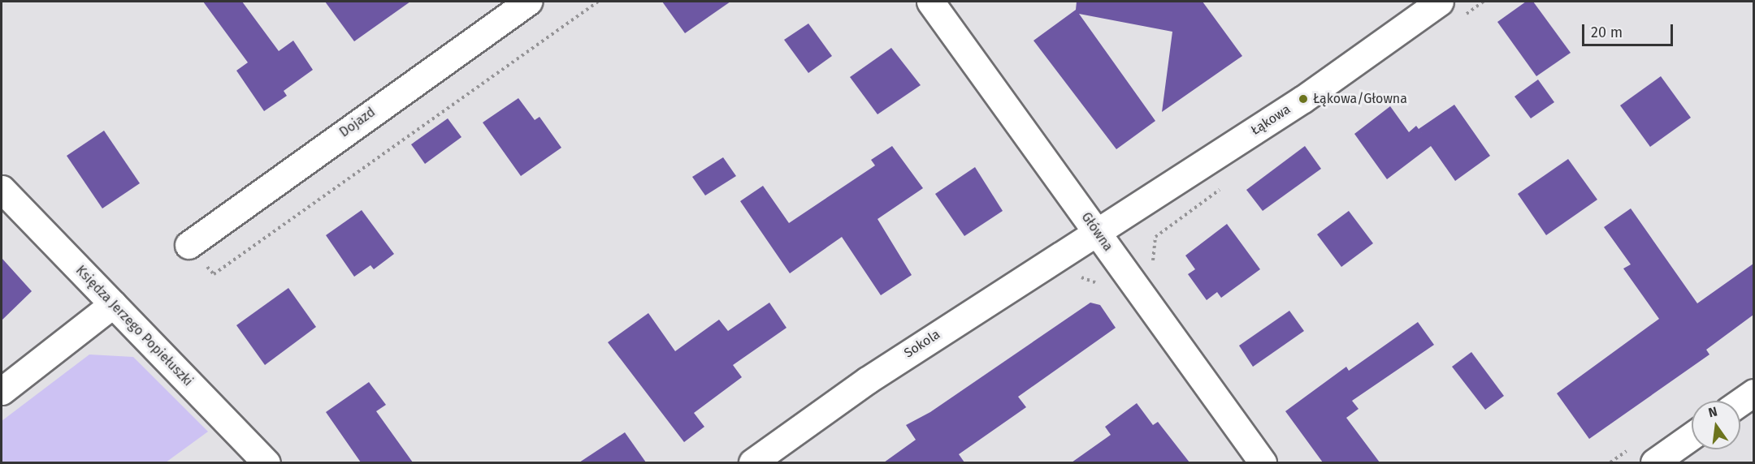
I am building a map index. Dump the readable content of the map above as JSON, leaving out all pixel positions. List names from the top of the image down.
{
  "streets": {
    "street": [
      "Łąkowa",
      "Dojazd",
      "Główna",
      "Księdza Jerzego Popiełuszki",
      "Sokola"
    ]
  },
  "crossings": [
    ["Łąkowa", "Główna"],
    ["Łąkowa", "Sokola"],
    ["Główna", "Sokola"]
  ],
  "places": ["Łąkowa/Głowna"],
  "scale_bar": "20 m",
  "north": "top"
}
